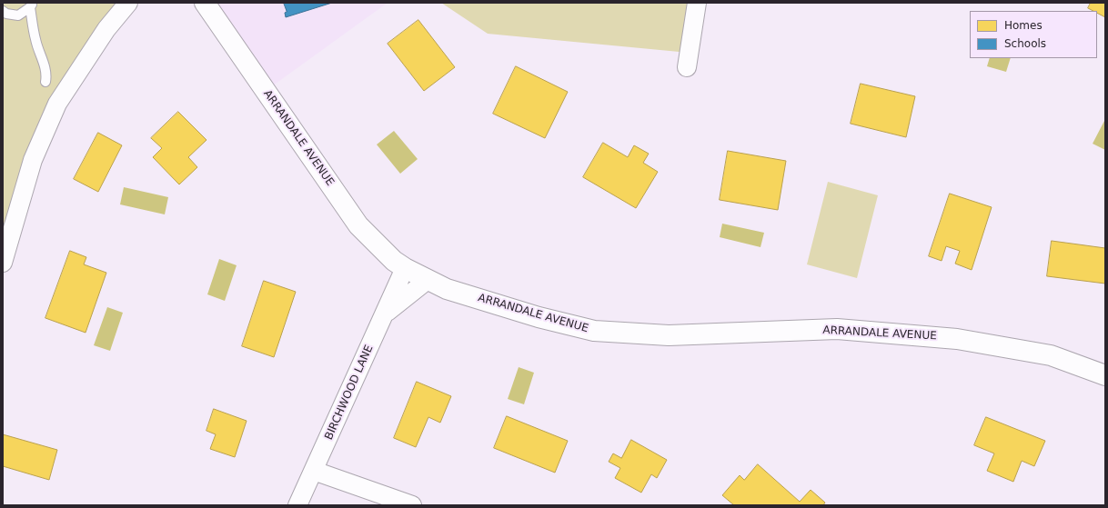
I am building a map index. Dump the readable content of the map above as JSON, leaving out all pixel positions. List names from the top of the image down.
{
  "streets": {
    "street": ["ARRANDALE AVENUE", "BIRCHWOOD LANE"]
  },
  "crossings": [
    ["ARRANDALE AVENUE", "BIRCHWOOD LANE"]
  ],
  "legend": ["Homes", "Schools"]
}
